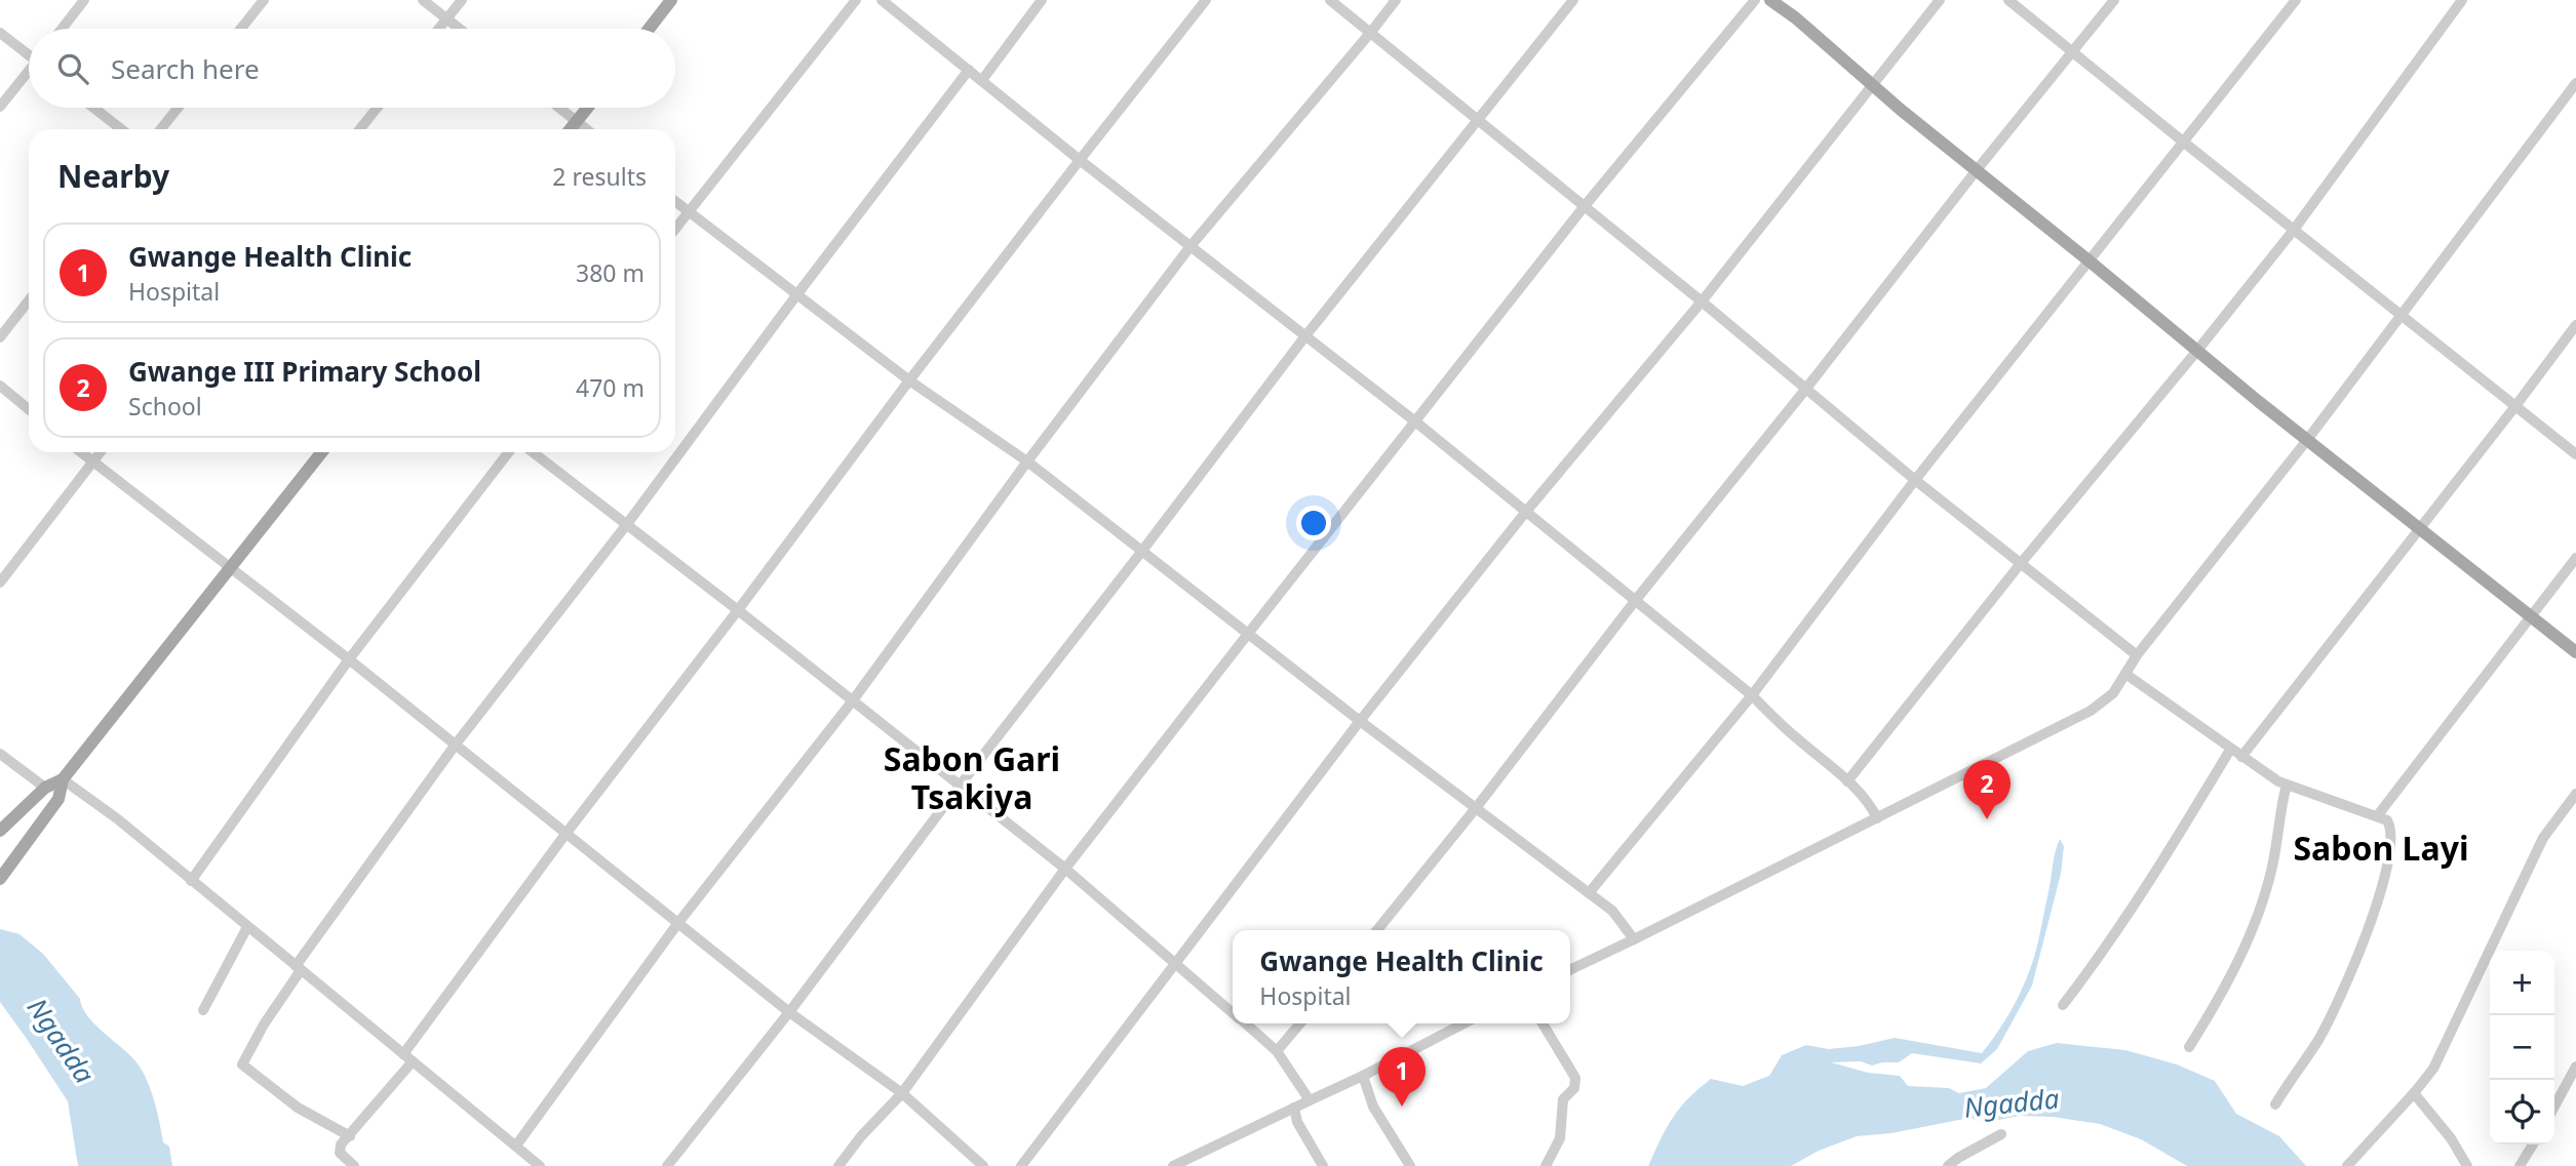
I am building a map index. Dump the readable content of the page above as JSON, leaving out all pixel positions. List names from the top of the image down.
{
  "districts": ["Sabon Gari Tsakiya", "Sabon Layi"],
  "water": ["Ngadda"],
  "page": {
    "search": "Search here",
    "heading": ["Nearby", "2 results"],
    "list": [
      {
        "mark": "1",
        "name": "Gwange Health Clinic",
        "note": "Hospital",
        "value": "380 m"
      },
      {
        "mark": "2",
        "name": "Gwange III Primary School",
        "note": "School",
        "value": "470 m"
      }
    ],
    "pins": ["2", "1"],
    "popup": ["Gwange Health Clinic", "Hospital"],
    "map_buttons": ["+", "−"]
  }
}
